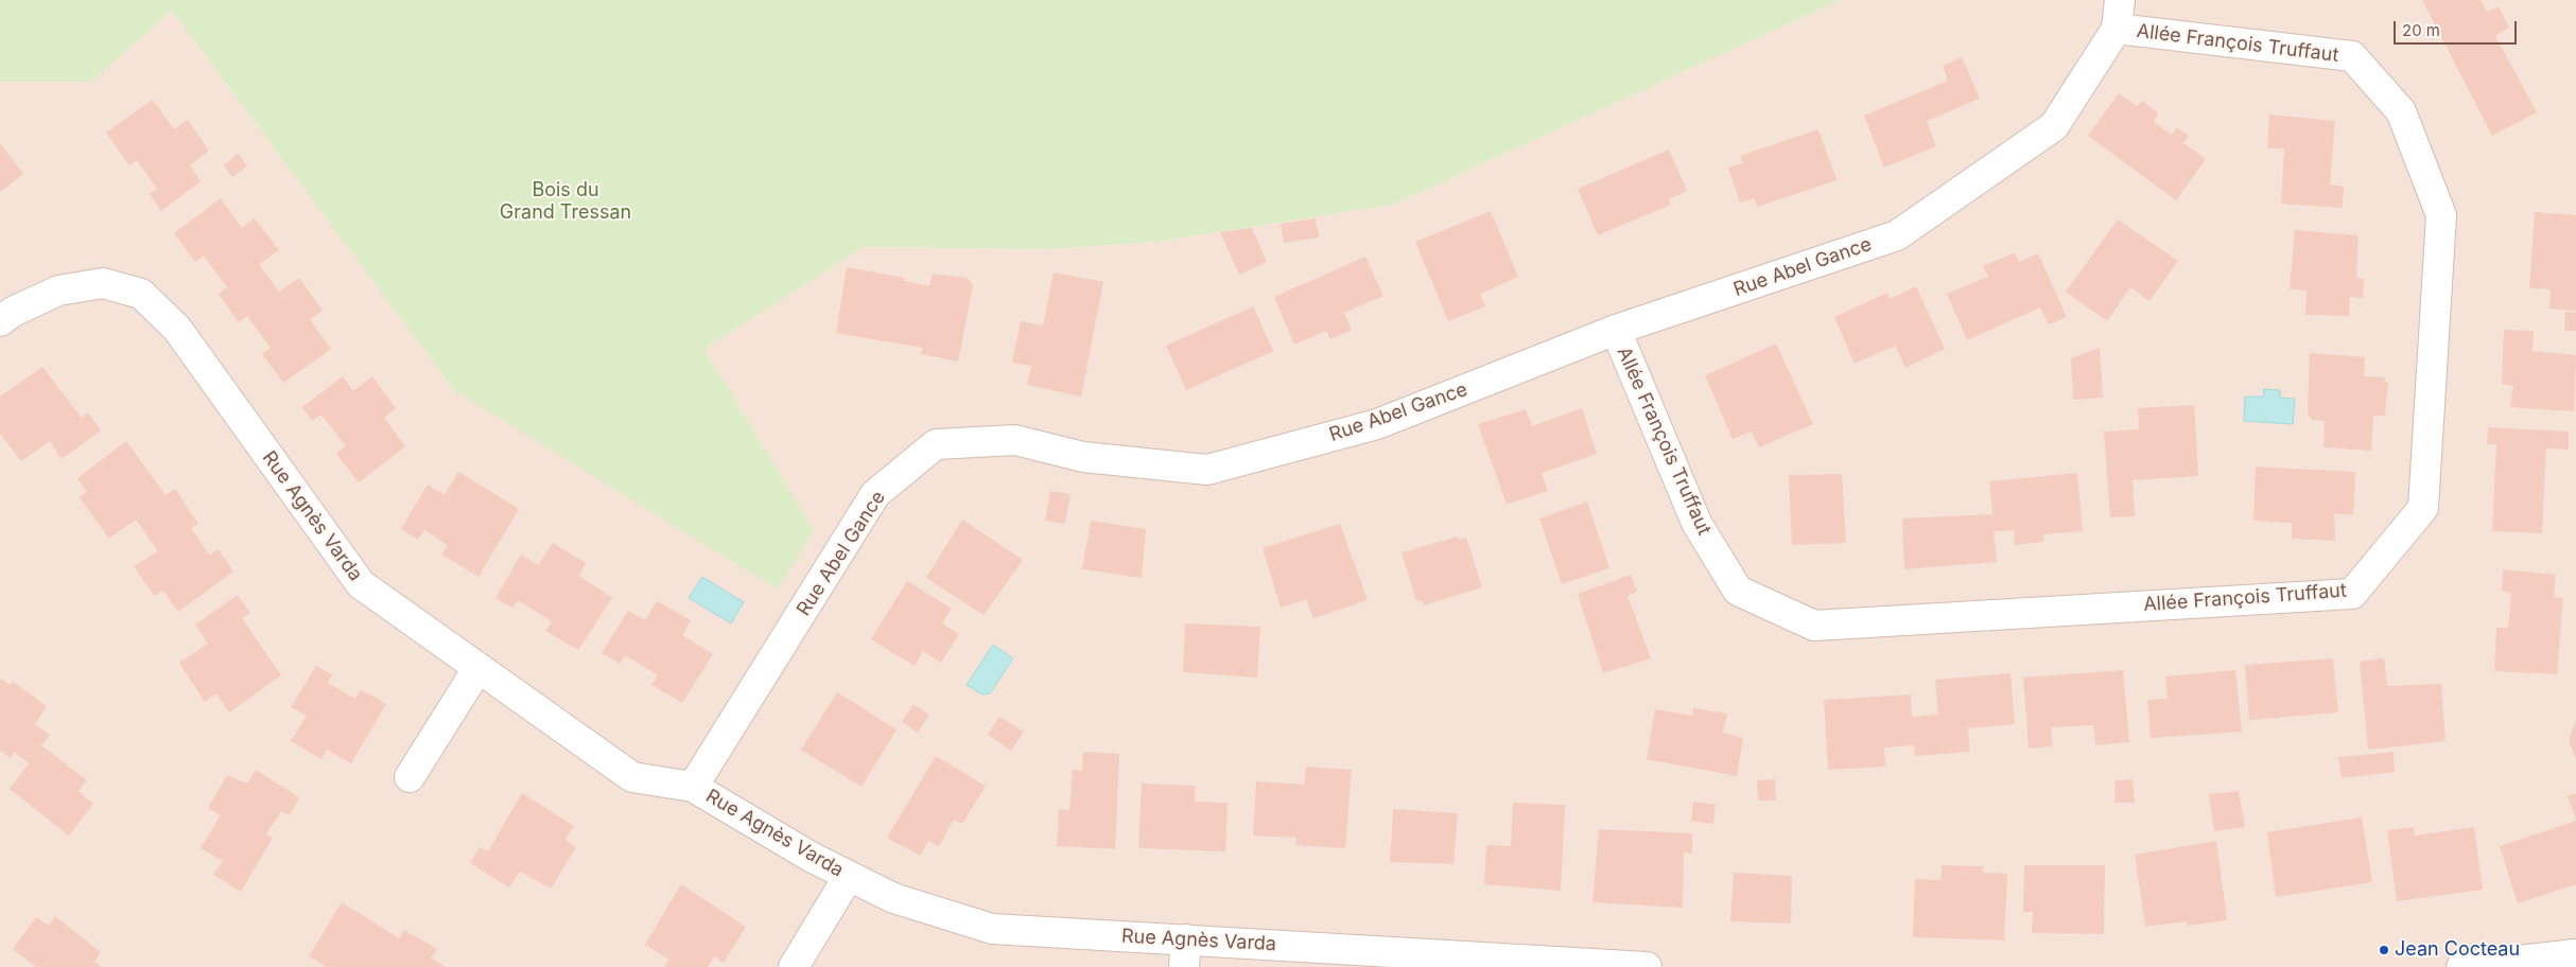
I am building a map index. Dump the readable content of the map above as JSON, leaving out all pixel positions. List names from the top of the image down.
{
  "streets": {
    "street": ["Allée François Truffaut", "Rue Abel Gance", "Rue Agnès Varda"]
  },
  "crossings": [
    ["Allée François Truffaut", "Rue Abel Gance"],
    ["Rue Abel Gance", "Rue Agnès Varda"]
  ],
  "parks": ["Bois du Grand Tressan"],
  "places": ["Jean Cocteau"],
  "scale_bar": "20 m"
}
